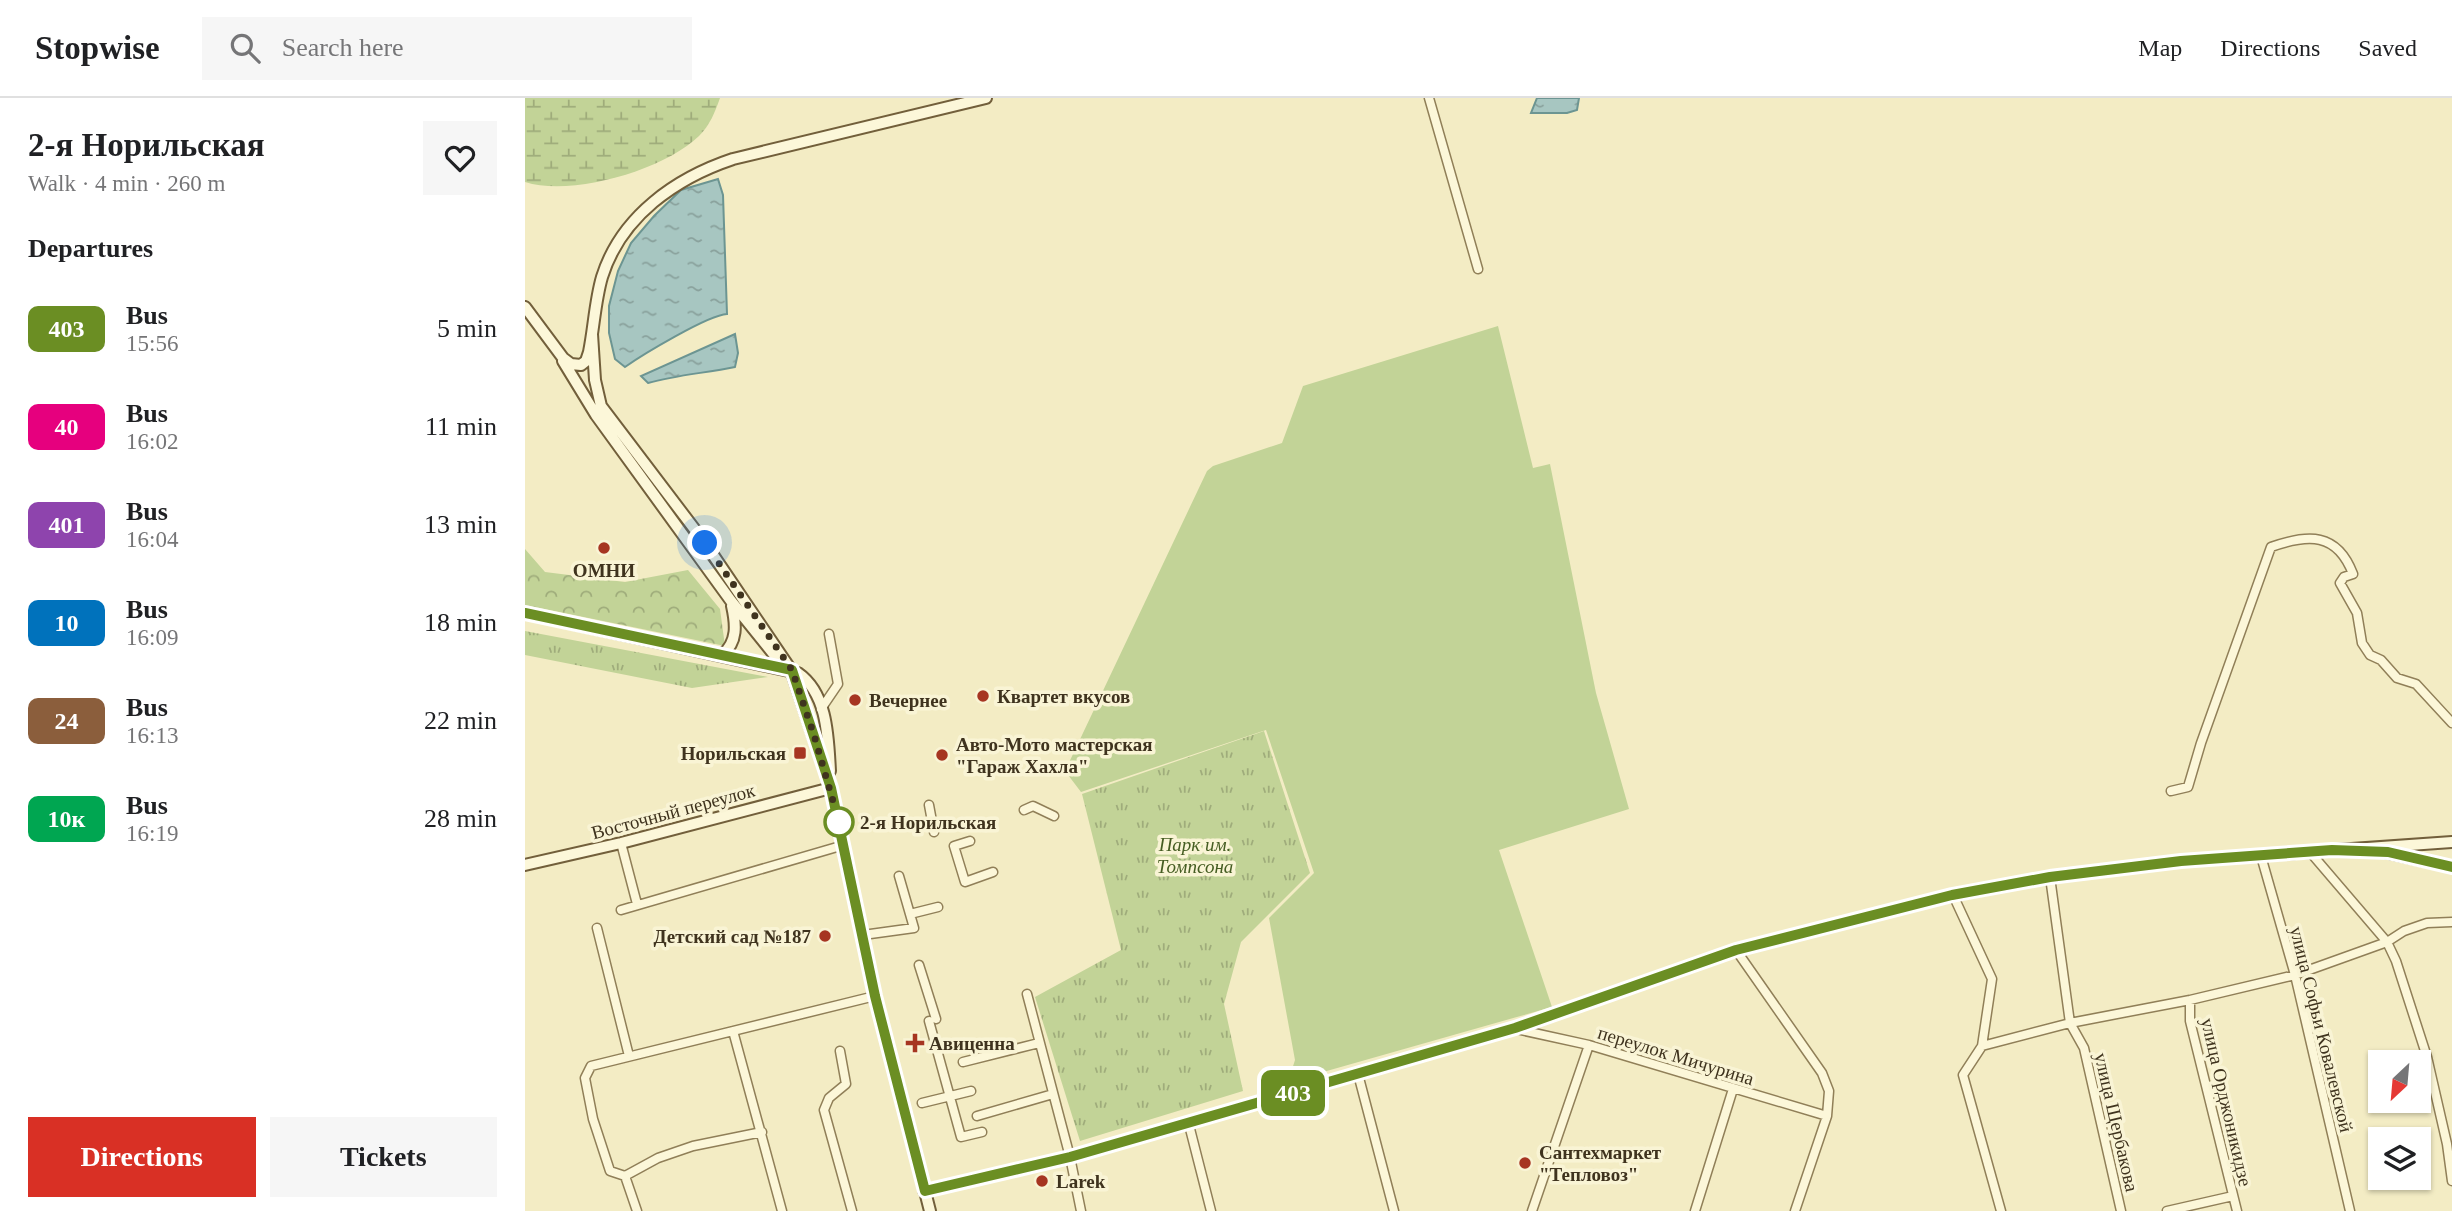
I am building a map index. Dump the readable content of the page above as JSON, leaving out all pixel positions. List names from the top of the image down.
{
  "streets": {
    "main road": ["Восточный переулок"],
    "street": [
      "улица Софьи Ковалевской",
      "переулок Мичурина",
      "улица Орджоникидзе",
      "улица Щербакова"
    ]
  },
  "parks": ["Парк им. Томпсона"],
  "places": {
    "other": [
      "ОМНИ",
      "Квартет вкусов",
      "Вечернее",
      "Авто-Мото мастерская \"Гараж Хахла\"",
      "2-я Норильская",
      "Детский сад №187",
      "Сантехмаркет \"Тепловоз\"",
      "Larek"
    ],
    "transit": ["Норильская"],
    "health": ["Авиценна"]
  },
  "lines": ["bus line 403"],
  "north": "bottom left",
  "page": {
    "header": "Stopwise",
    "search": "Search here",
    "nav": ["Map", "Directions", "Saved"],
    "heading": [
      ["2-я Норильская", "Walk · 4 min · 260 m"],
      "Departures"
    ],
    "on_map": "403",
    "list": [
      {
        "mark": "403",
        "name": "Bus",
        "note": "15:56",
        "value": "5 min"
      },
      {
        "mark": "40",
        "name": "Bus",
        "note": "16:02",
        "value": "11 min"
      },
      {
        "mark": "401",
        "name": "Bus",
        "note": "16:04",
        "value": "13 min"
      },
      {
        "mark": "10",
        "name": "Bus",
        "note": "16:09",
        "value": "18 min"
      },
      {
        "mark": "24",
        "name": "Bus",
        "note": "16:13",
        "value": "22 min"
      },
      {
        "mark": "10к",
        "name": "Bus",
        "note": "16:19",
        "value": "28 min"
      }
    ],
    "buttons": ["Directions", "Tickets"]
  }
}
